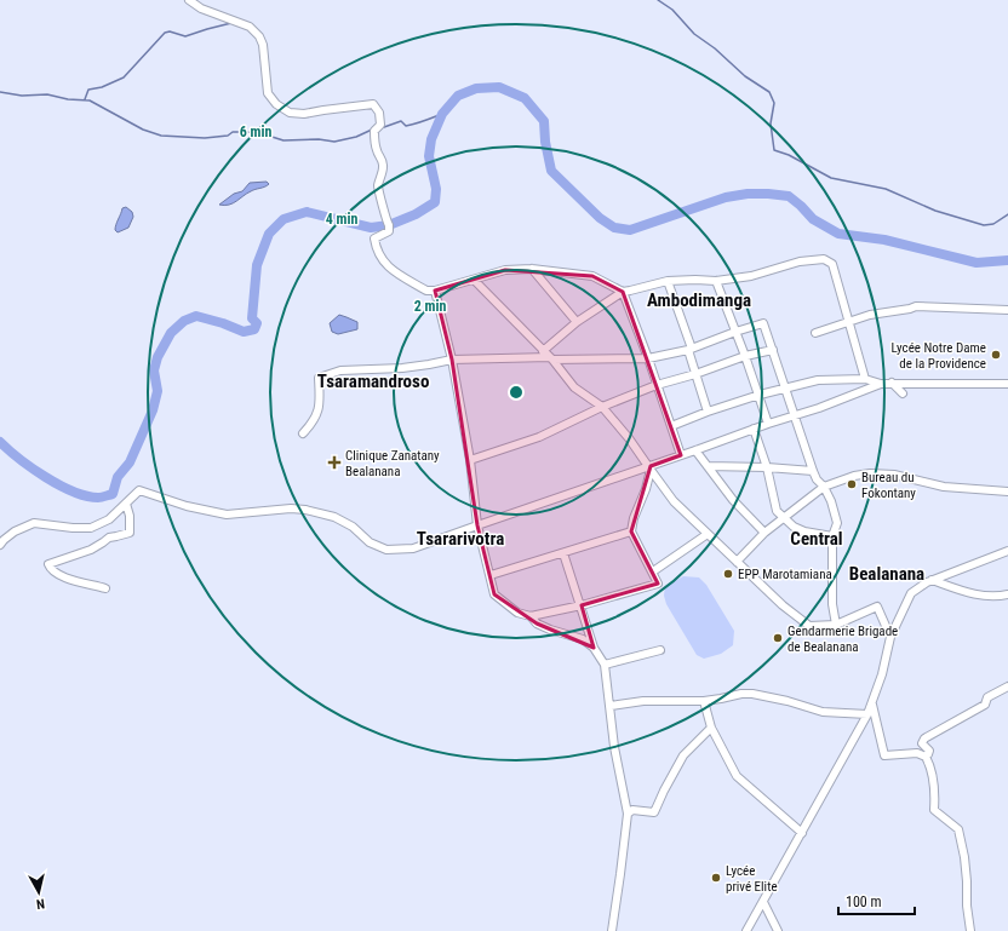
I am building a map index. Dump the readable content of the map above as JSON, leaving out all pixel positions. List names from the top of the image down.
{
  "districts": [
    "Ambodimanga",
    "Tsaramandroso",
    "Tsararivotra",
    "Central",
    "Bealanana"
  ],
  "places": {
    "other": [
      "Lycée Notre Dame de la Providence",
      "Bureau du Fokontany",
      "EPP Marotamiana",
      "Gendarmerie Brigade de Bealanana",
      "Lycée privé Elite"
    ],
    "health": ["Clinique Zanatany Bealanana"]
  },
  "scale_bar": "100 m",
  "north": "bottom",
  "rings": ["6 min", "4 min", "2 min"]
}
